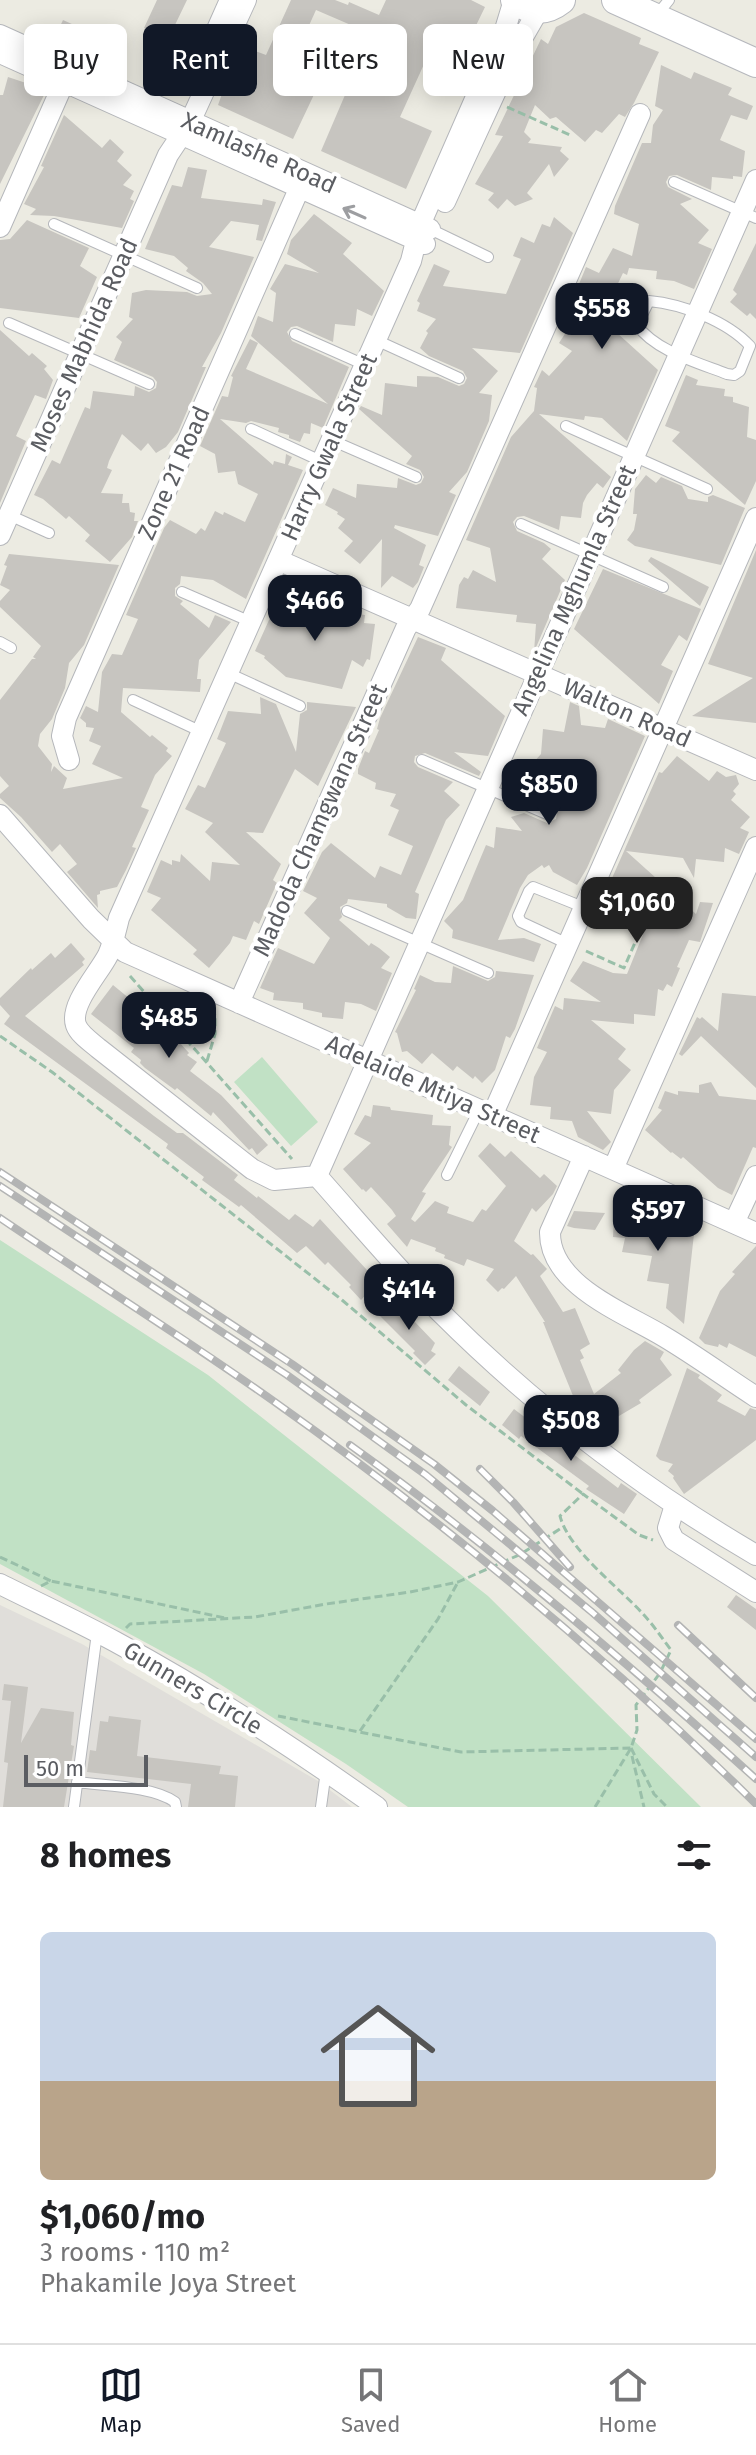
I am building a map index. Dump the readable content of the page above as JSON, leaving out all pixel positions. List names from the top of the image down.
{
  "streets": {
    "street": [
      "Xamlashe Road",
      "Moses Mabhida Road",
      "Harry Gwala Street",
      "Zone 21 Road",
      "Angelina Mghumla Street",
      "Walton Road",
      "Madoda Chamgwana Street",
      "Adelaide Mtiya Street",
      "Gunners Circle"
    ]
  },
  "crossings": [
    ["Xamlashe Road", "Moses Mabhida Road"],
    ["Xamlashe Road", "Harry Gwala Street"],
    ["Xamlashe Road", "Zone 21 Road"],
    ["Harry Gwala Street", "Angelina Mghumla Street"],
    ["Harry Gwala Street", "Walton Road"],
    ["Harry Gwala Street", "Adelaide Mtiya Street"],
    ["Angelina Mghumla Street", "Walton Road"],
    ["Angelina Mghumla Street", "Adelaide Mtiya Street"],
    ["Walton Road", "Madoda Chamgwana Street"],
    ["Madoda Chamgwana Street", "Adelaide Mtiya Street"]
  ],
  "scale_bar": "50 m",
  "page": {
    "chip": [
      "Buy",
      "Rent",
      "Filters",
      "New"
    ],
    "price": [
      "$558",
      "$466",
      "$850",
      "$1,060",
      "$485",
      "$597",
      "$414",
      "$508"
    ],
    "scale": "50 m",
    "heading": "8 homes",
    "list": [
      {
        "name": "$1,060/mo",
        "note": "3 rooms · 110 m² · Phakamile Joya Street"
      }
    ],
    "tabs": ["Map", "Saved", "Home"]
  }
}
